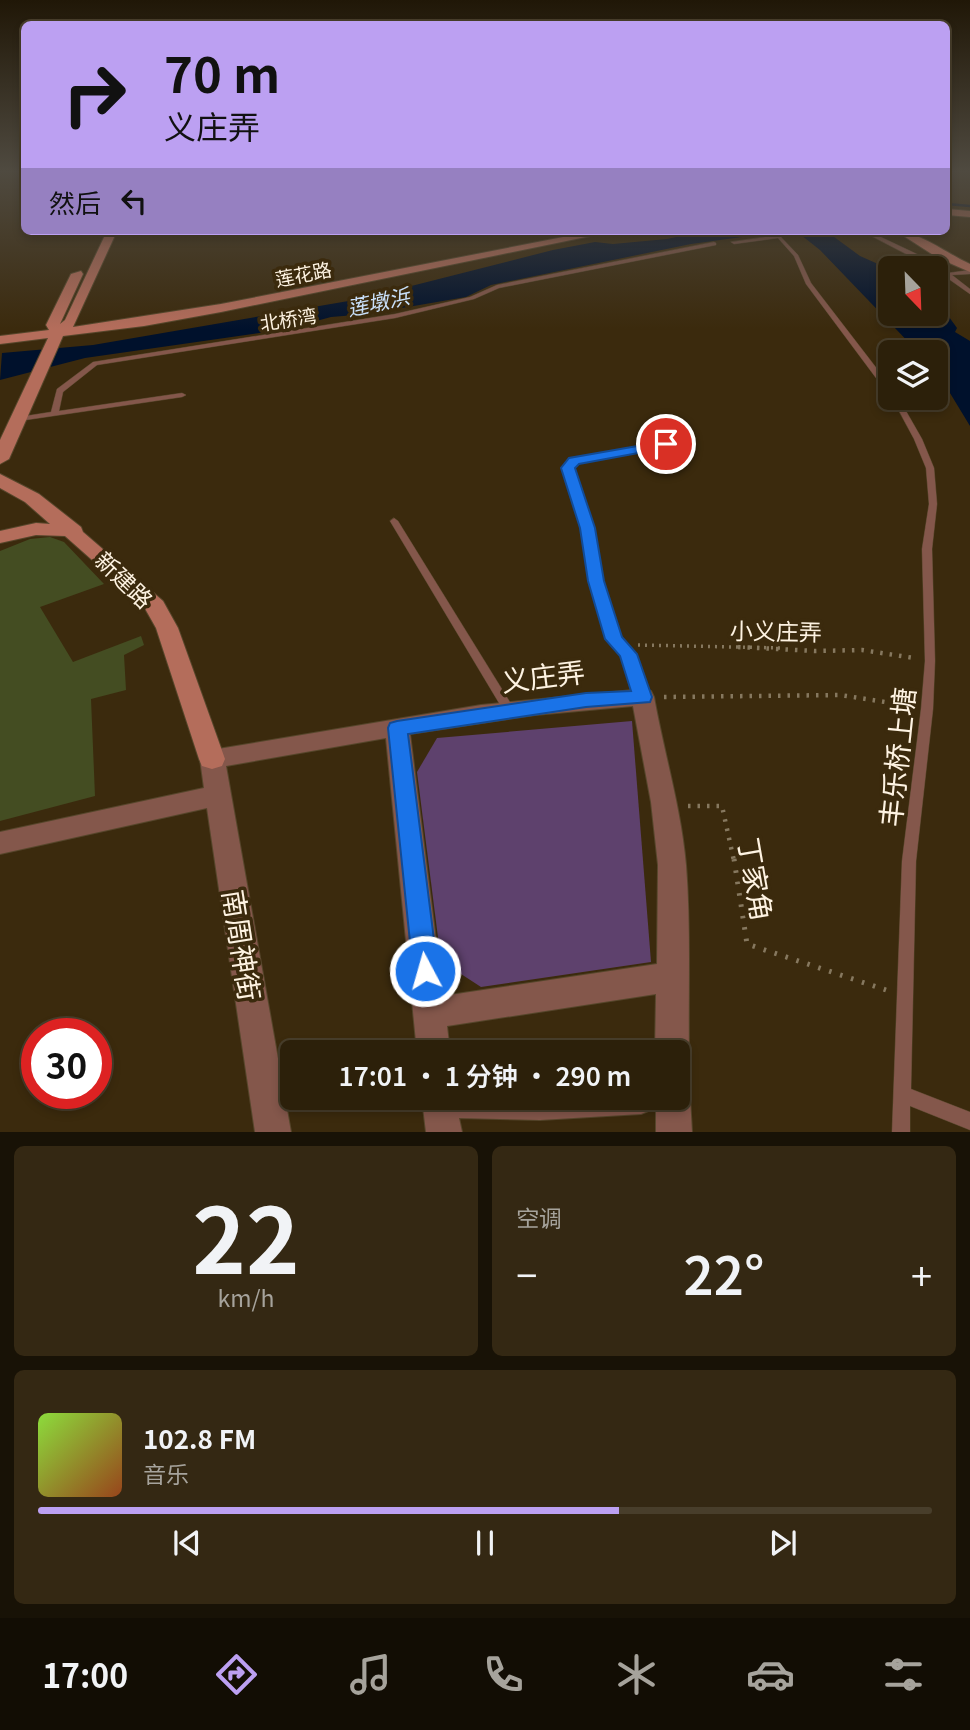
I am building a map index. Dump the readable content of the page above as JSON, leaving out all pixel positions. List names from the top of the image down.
{
  "streets": {
    "street": [
      "莲花路",
      "新建路",
      "义庄弄",
      "南周神街"
    ],
    "lane": ["北桥湾", "丰乐桥上塘"],
    "path": ["小义庄弄", "丁家角"]
  },
  "crossings": [
    ["新建路", "义庄弄"],
    ["新建路", "南周神街"],
    ["小义庄弄", "丰乐桥上塘"],
    ["义庄弄", "南周神街"],
    ["丰乐桥上塘", "丁家角"]
  ],
  "water": ["莲墩浜"],
  "north": "bottom right",
  "page": {
    "turn": ["70 m", "义庄弄"],
    "then": "然后",
    "limit": "30",
    "trip": "17:01 · 1 分钟 · 290 m",
    "tile": [
      ["22", "km/h"],
      "空调"
    ],
    "heat": ["−", "22°", "+"],
    "song": ["102.8 FM", "音乐"],
    "tabs": "17:00"
  }
}
